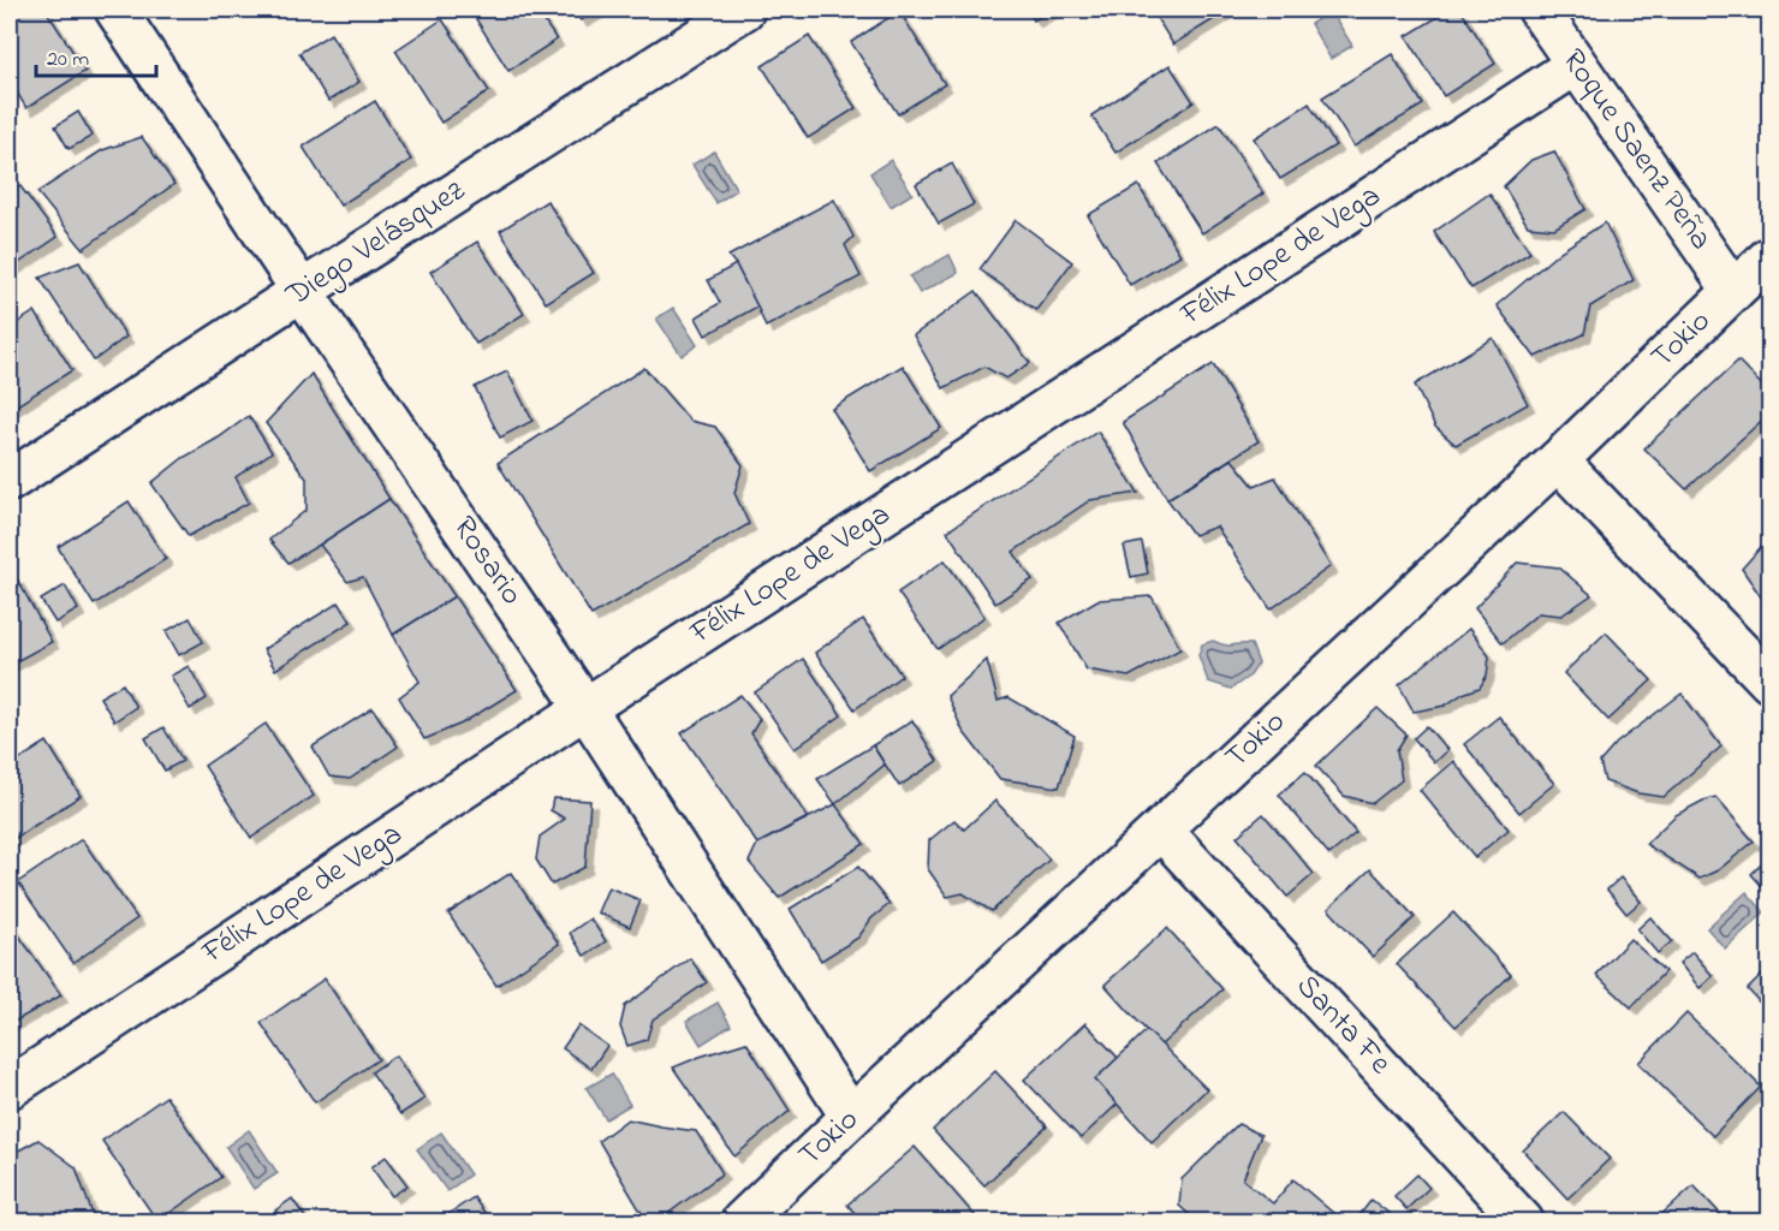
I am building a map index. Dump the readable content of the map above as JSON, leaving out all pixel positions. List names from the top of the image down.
{
  "streets": {
    "street": [
      "Roque Saenz Peña",
      "Diego Velásquez",
      "Félix Lope de Vega",
      "Tokio",
      "Rosario",
      "Santa Fe"
    ]
  },
  "crossings": [
    ["Roque Saenz Peña", "Félix Lope de Vega"],
    ["Roque Saenz Peña", "Tokio"],
    ["Diego Velásquez", "Rosario"],
    ["Félix Lope de Vega", "Rosario"],
    ["Tokio", "Rosario"],
    ["Tokio", "Santa Fe"]
  ],
  "scale_bar": "20 m"
}
